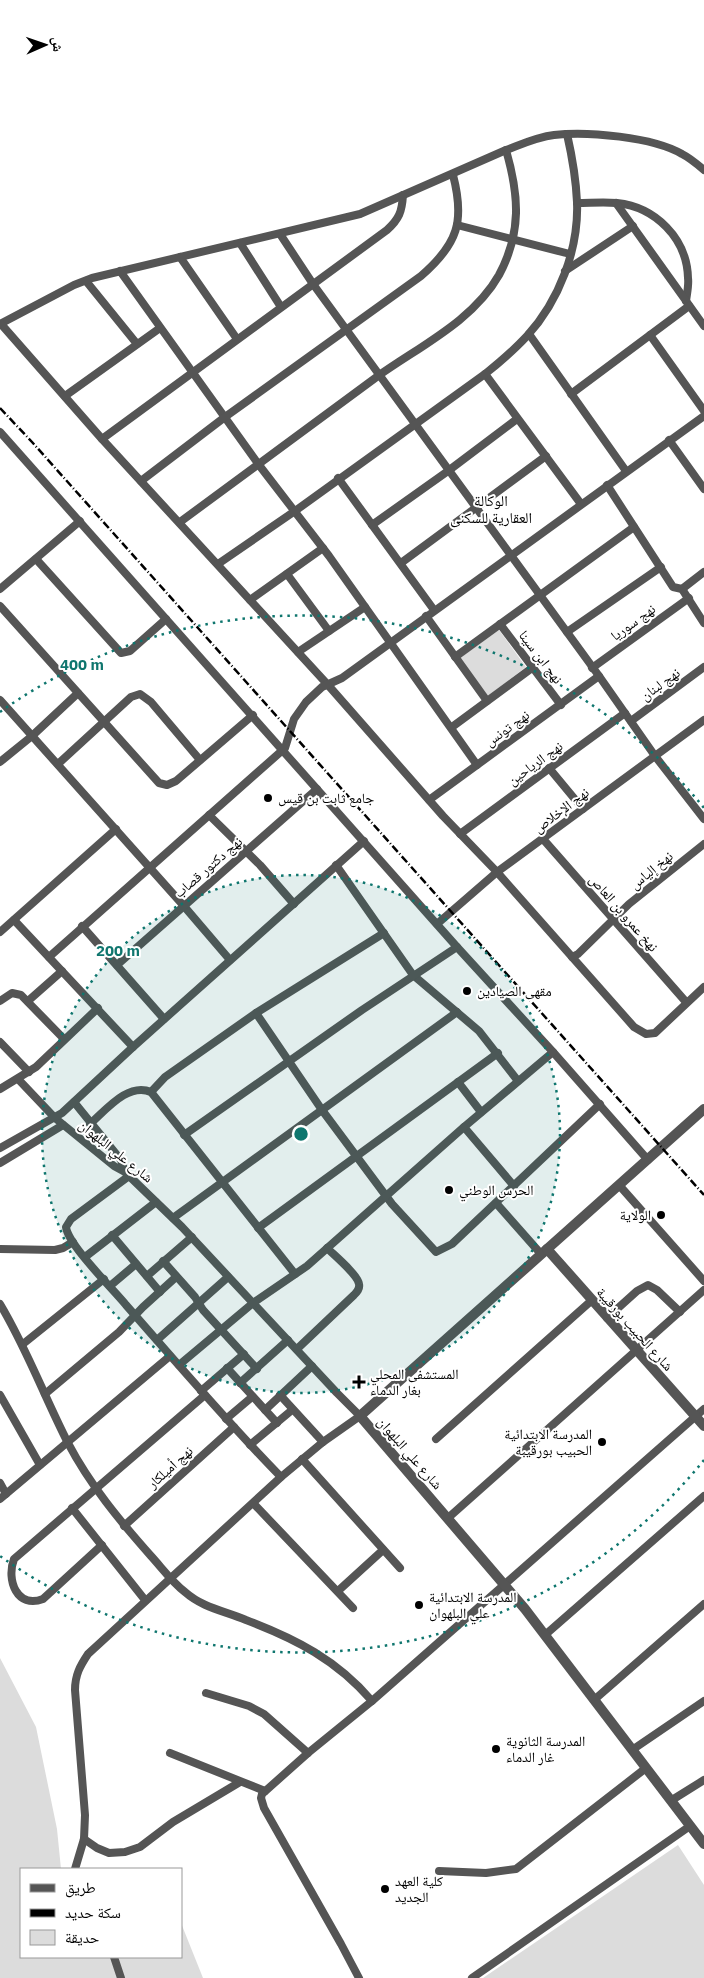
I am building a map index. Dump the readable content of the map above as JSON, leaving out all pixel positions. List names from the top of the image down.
{
  "streets": {
    "street": [
      "نهج سوريا",
      "نهج ابن سينا",
      "نهج لبنان",
      "نهج تونس",
      "نهج الرياحين",
      "نهج الإخلاص",
      "نهج دكتور قصاب",
      "نهخ إلياس",
      "نهخ عمرو بن العاص",
      "شارع علي البلهوان",
      "شارع الحبيب بورقيبة",
      "نهج أميلكار"
    ]
  },
  "crossings": [
    ["نهج ابن سينا", "نهج تونس"],
    ["نهج الإخلاص", "نهخ عمرو بن العاص"],
    ["نهخ إلياس", "نهخ عمرو بن العاص"]
  ],
  "districts": ["الوكالة العقارية للسكنى"],
  "places": {
    "other": [
      "جامع ثابت بن قیس",
      "مقهى الصيادين",
      "الحرس الوطني",
      "الولاية",
      "المدرسة الابتدائية الحبيب بورقيبة",
      "المدرسة الابتدائية علي البلهوان",
      "المدرسة الثانوية غار الدماء",
      "كلية العهد الجديد"
    ],
    "health": ["المستشفى المحلي بغار الدماء"]
  },
  "legend": ["طريق", "سكة حديد", "حديقة"],
  "north": "right",
  "rings": ["400 m", "200 m"]
}
